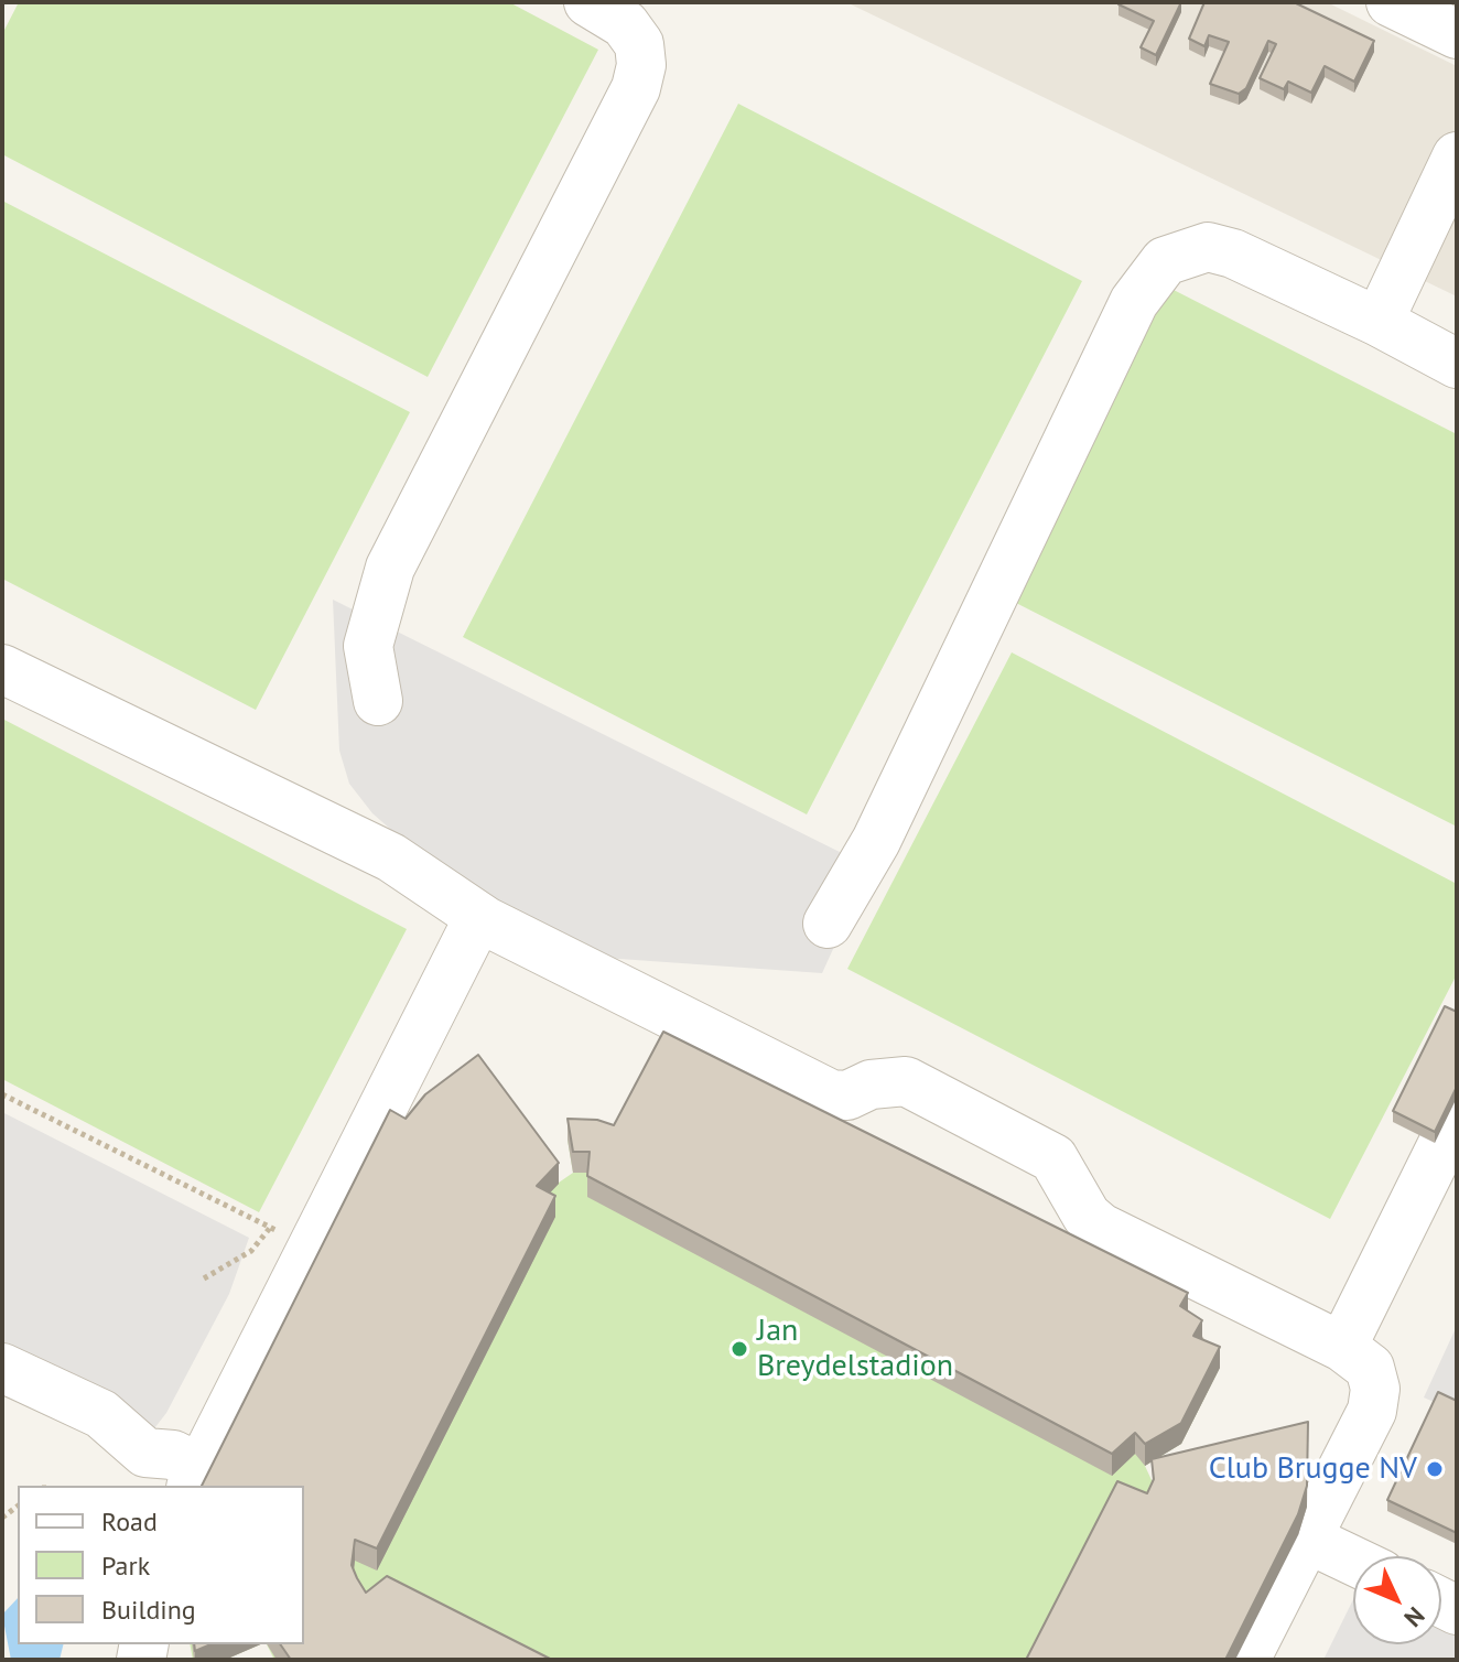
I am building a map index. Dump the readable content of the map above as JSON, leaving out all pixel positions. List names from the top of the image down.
{
  "places": ["Jan Breydelstadion", "Club Brugge NV"],
  "legend": ["Road", "Park", "Building"],
  "north": "bottom right"
}
